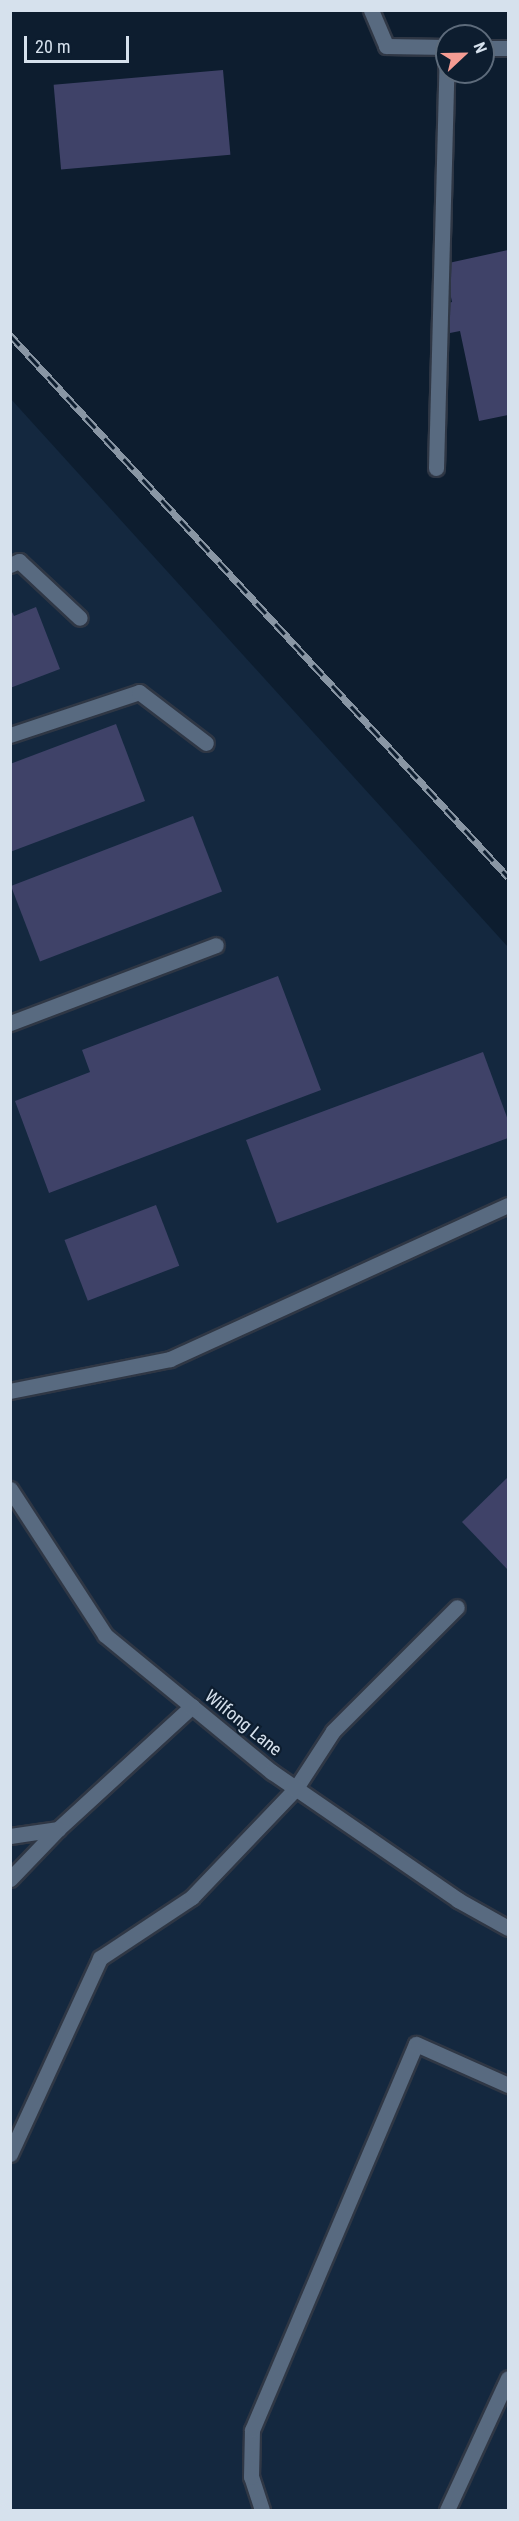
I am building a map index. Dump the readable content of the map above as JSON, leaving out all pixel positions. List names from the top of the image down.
{
  "streets": {
    "street": ["Wilfong Lane"]
  },
  "scale_bar": "20 m",
  "north": "right"
}
